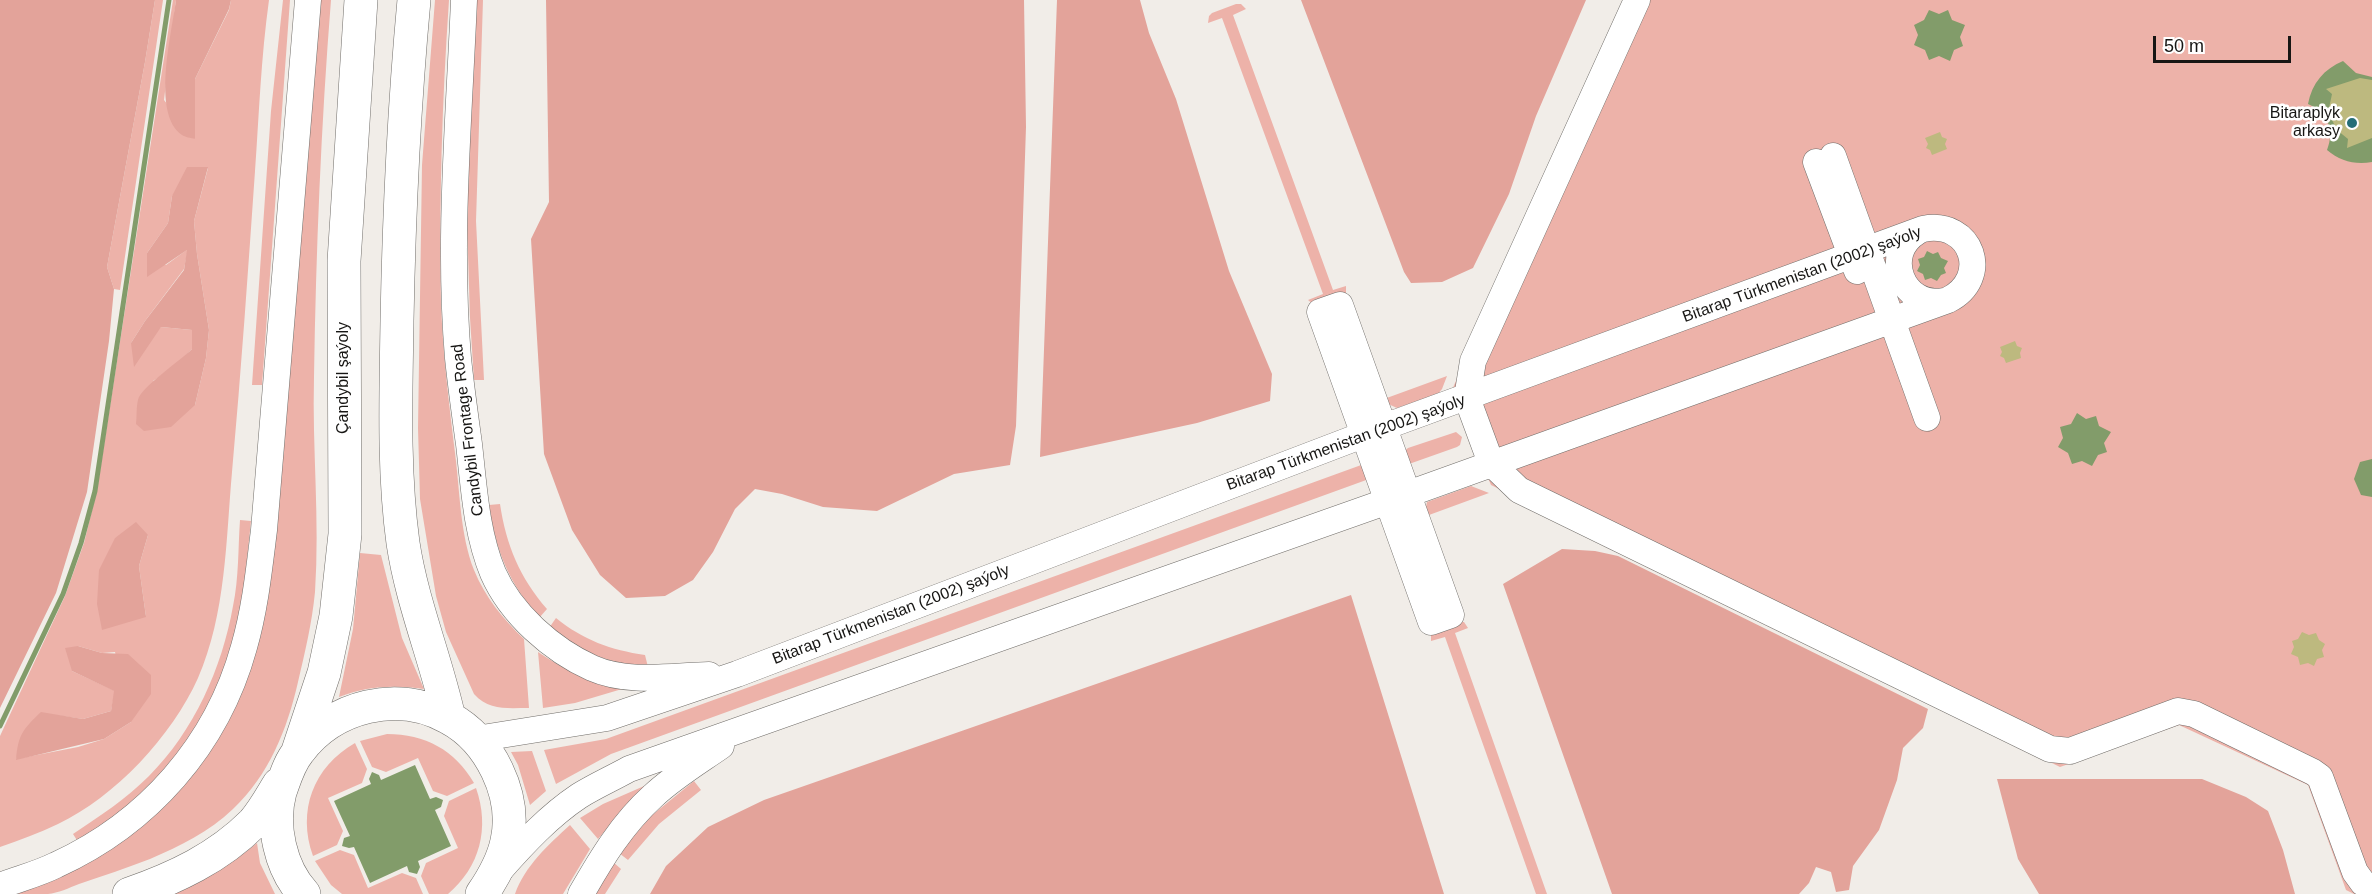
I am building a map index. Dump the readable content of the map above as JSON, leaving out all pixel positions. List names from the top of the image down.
{
  "streets": {
    "main road": ["Çandybil şaýoly"],
    "street": ["Bitarap Türkmenistan (2002) şaýoly", "Candybil Frontage Road"]
  },
  "crossings": [
    ["Bitarap Türkmenistan (2002) şaýoly", "Candybil Frontage Road"]
  ],
  "places": ["Bitaraplyk arkasy"],
  "scale_bar": "50 m"
}
